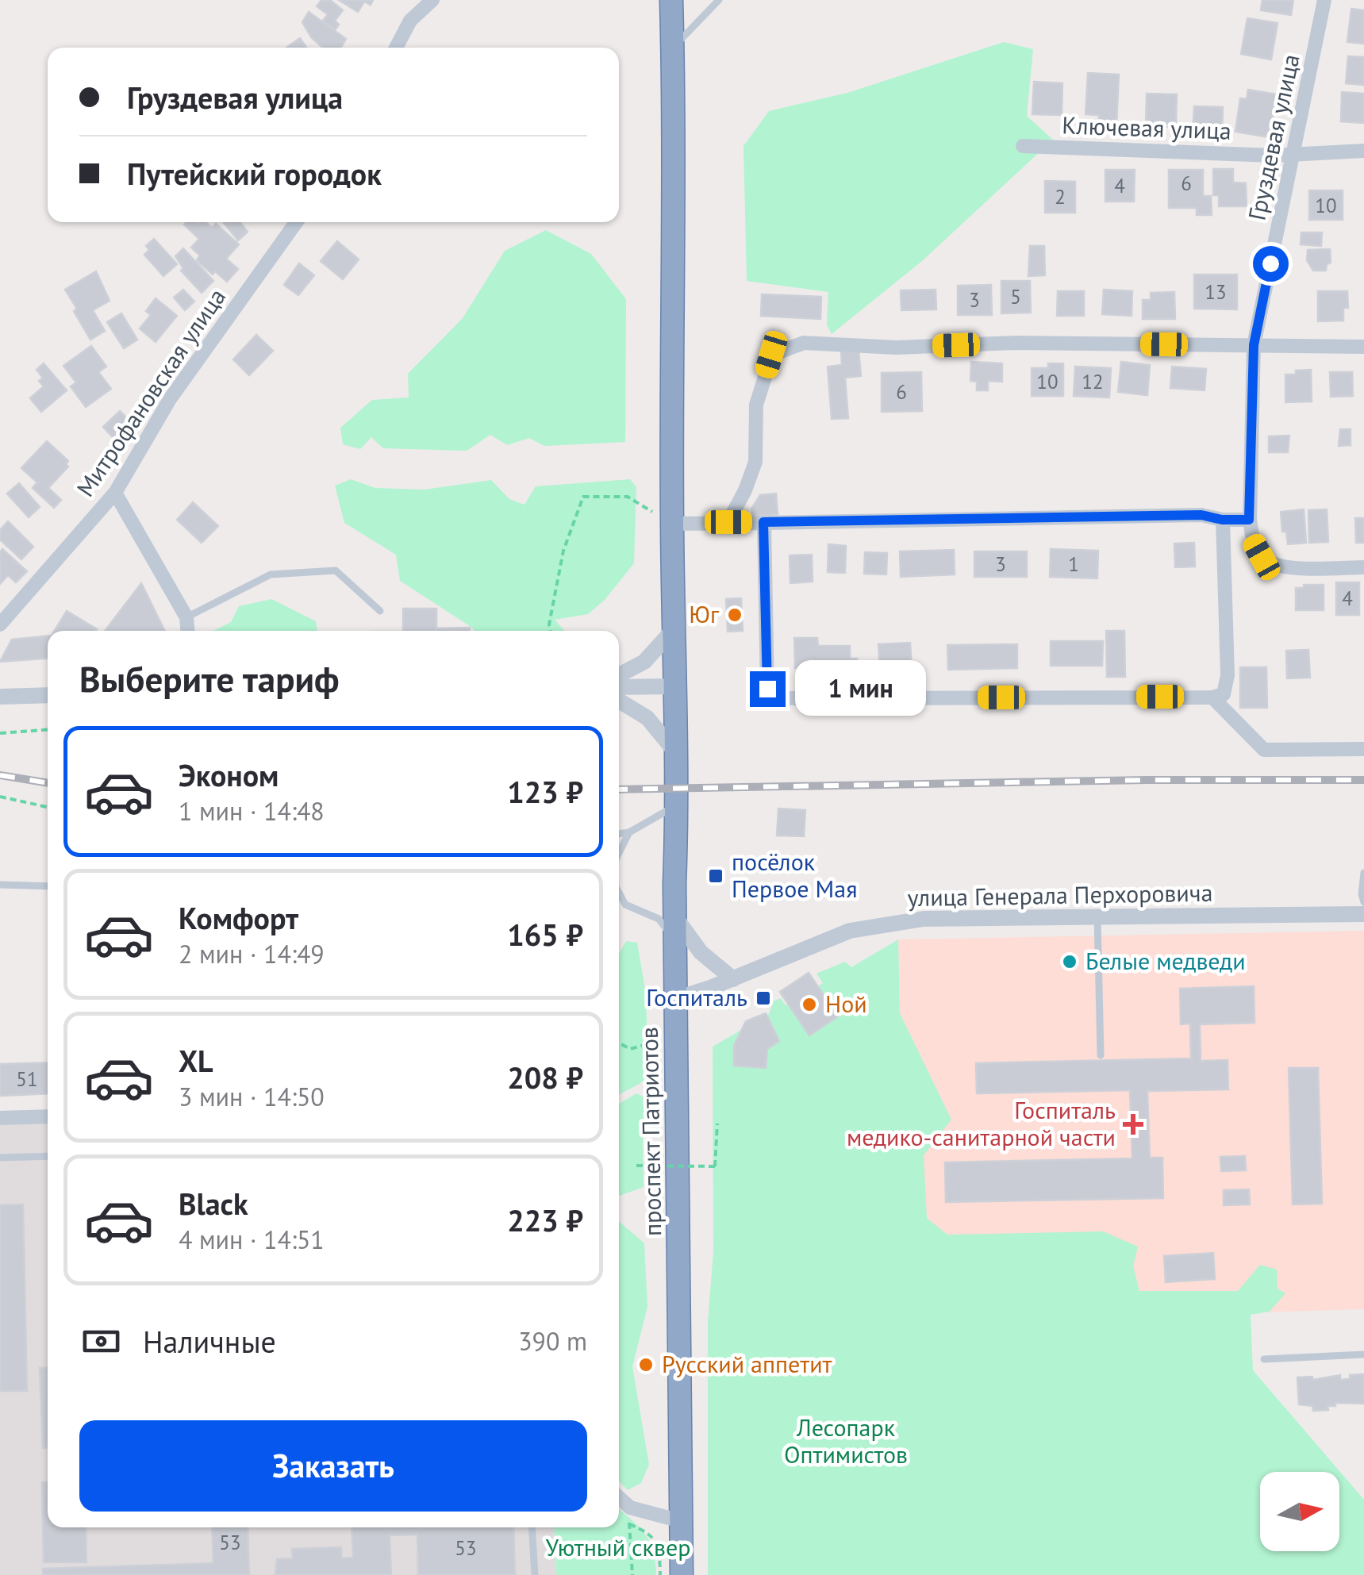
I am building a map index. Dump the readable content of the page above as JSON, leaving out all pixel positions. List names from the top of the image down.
{
  "streets": {
    "highway": ["проспект Патриотов"],
    "street": [
      "Ключевая улица",
      "Груздевая улица",
      "Митрофановская улица",
      "улица Генерала Перхоровича"
    ]
  },
  "crossings": [
    ["Ключевая улица", "Груздевая улица"],
    ["улица Генерала Перхоровича", "проспект Патриотов"]
  ],
  "parks": ["Лесопарк Оптимистов", "Уютный сквер"],
  "places": {
    "other": [
      "Юг",
      "Белые медведи",
      "Ной",
      "Русский аппетит"
    ],
    "transit": ["посёлок Первое Мая", "Госпиталь"],
    "health": ["Госпиталь медико-санитарной части"]
  },
  "house_numbers": [
    "6",
    "4",
    "2",
    "10",
    "13",
    "5",
    "3",
    "10",
    "12",
    "6",
    "3",
    "1",
    "4",
    "51",
    "53",
    "53"
  ],
  "north": "right",
  "page": {
    "banner": ["Груздевая улица", "Путейский городок"],
    "heading": "Выберите тариф",
    "bubble": "1 мин",
    "list": [
      {
        "name": "Эконом",
        "note": "1 мин · 14:48",
        "value": "123 ₽"
      },
      {
        "name": "Комфорт",
        "note": "2 мин · 14:49",
        "value": "165 ₽"
      },
      {
        "name": "XL",
        "note": "3 мин · 14:50",
        "value": "208 ₽"
      },
      {
        "name": "Black",
        "note": "4 мин · 14:51",
        "value": "223 ₽"
      }
    ],
    "pay": ["Наличные", "390 m"],
    "buttons": "Заказать"
  }
}
